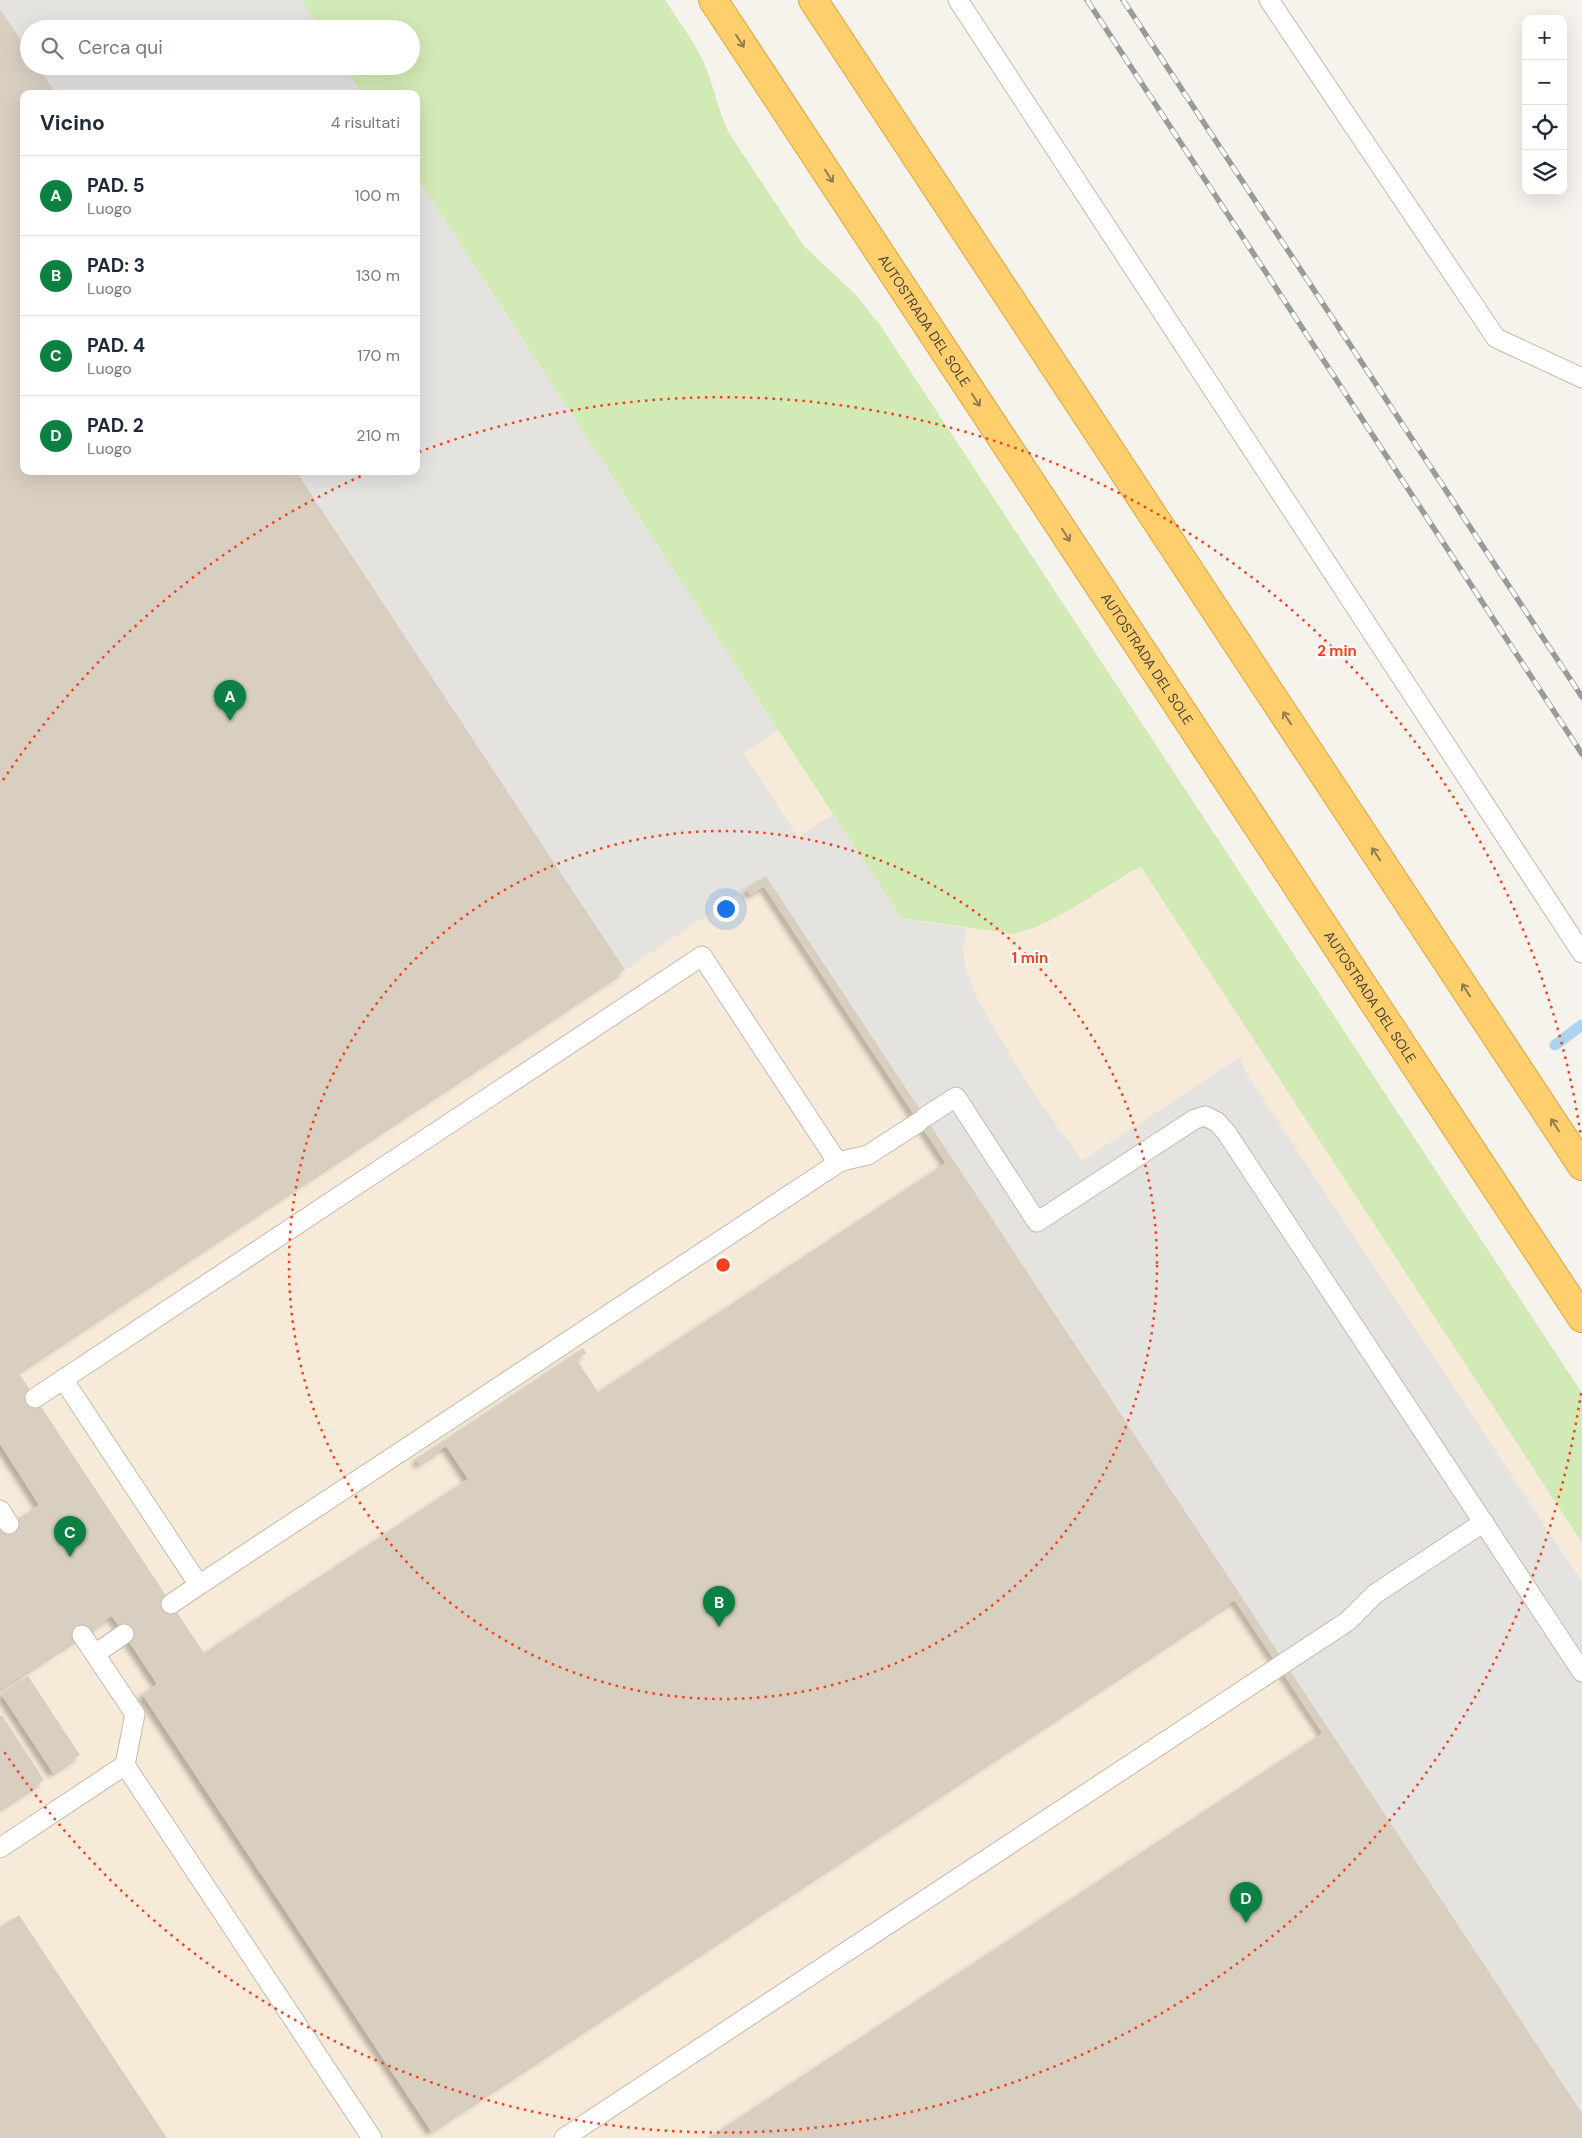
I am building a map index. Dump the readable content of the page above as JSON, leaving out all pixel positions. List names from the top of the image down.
{
  "streets": {
    "highway": ["AUTOSTRADA DEL SOLE"]
  },
  "page": {
    "map_buttons": ["+", "−"],
    "search": "Cerca qui",
    "heading": ["Vicino", "4 risultati"],
    "list": [
      {
        "mark": "A",
        "name": "PAD. 5",
        "note": "Luogo",
        "value": "100 m"
      },
      {
        "mark": "B",
        "name": "PAD: 3",
        "note": "Luogo",
        "value": "130 m"
      },
      {
        "mark": "C",
        "name": "PAD. 4",
        "note": "Luogo",
        "value": "170 m"
      },
      {
        "mark": "D",
        "name": "PAD. 2",
        "note": "Luogo",
        "value": "210 m"
      }
    ],
    "pins": [
      "A",
      "C",
      "B",
      "D"
    ]
  },
  "rings": ["2 min", "1 min"]
}
